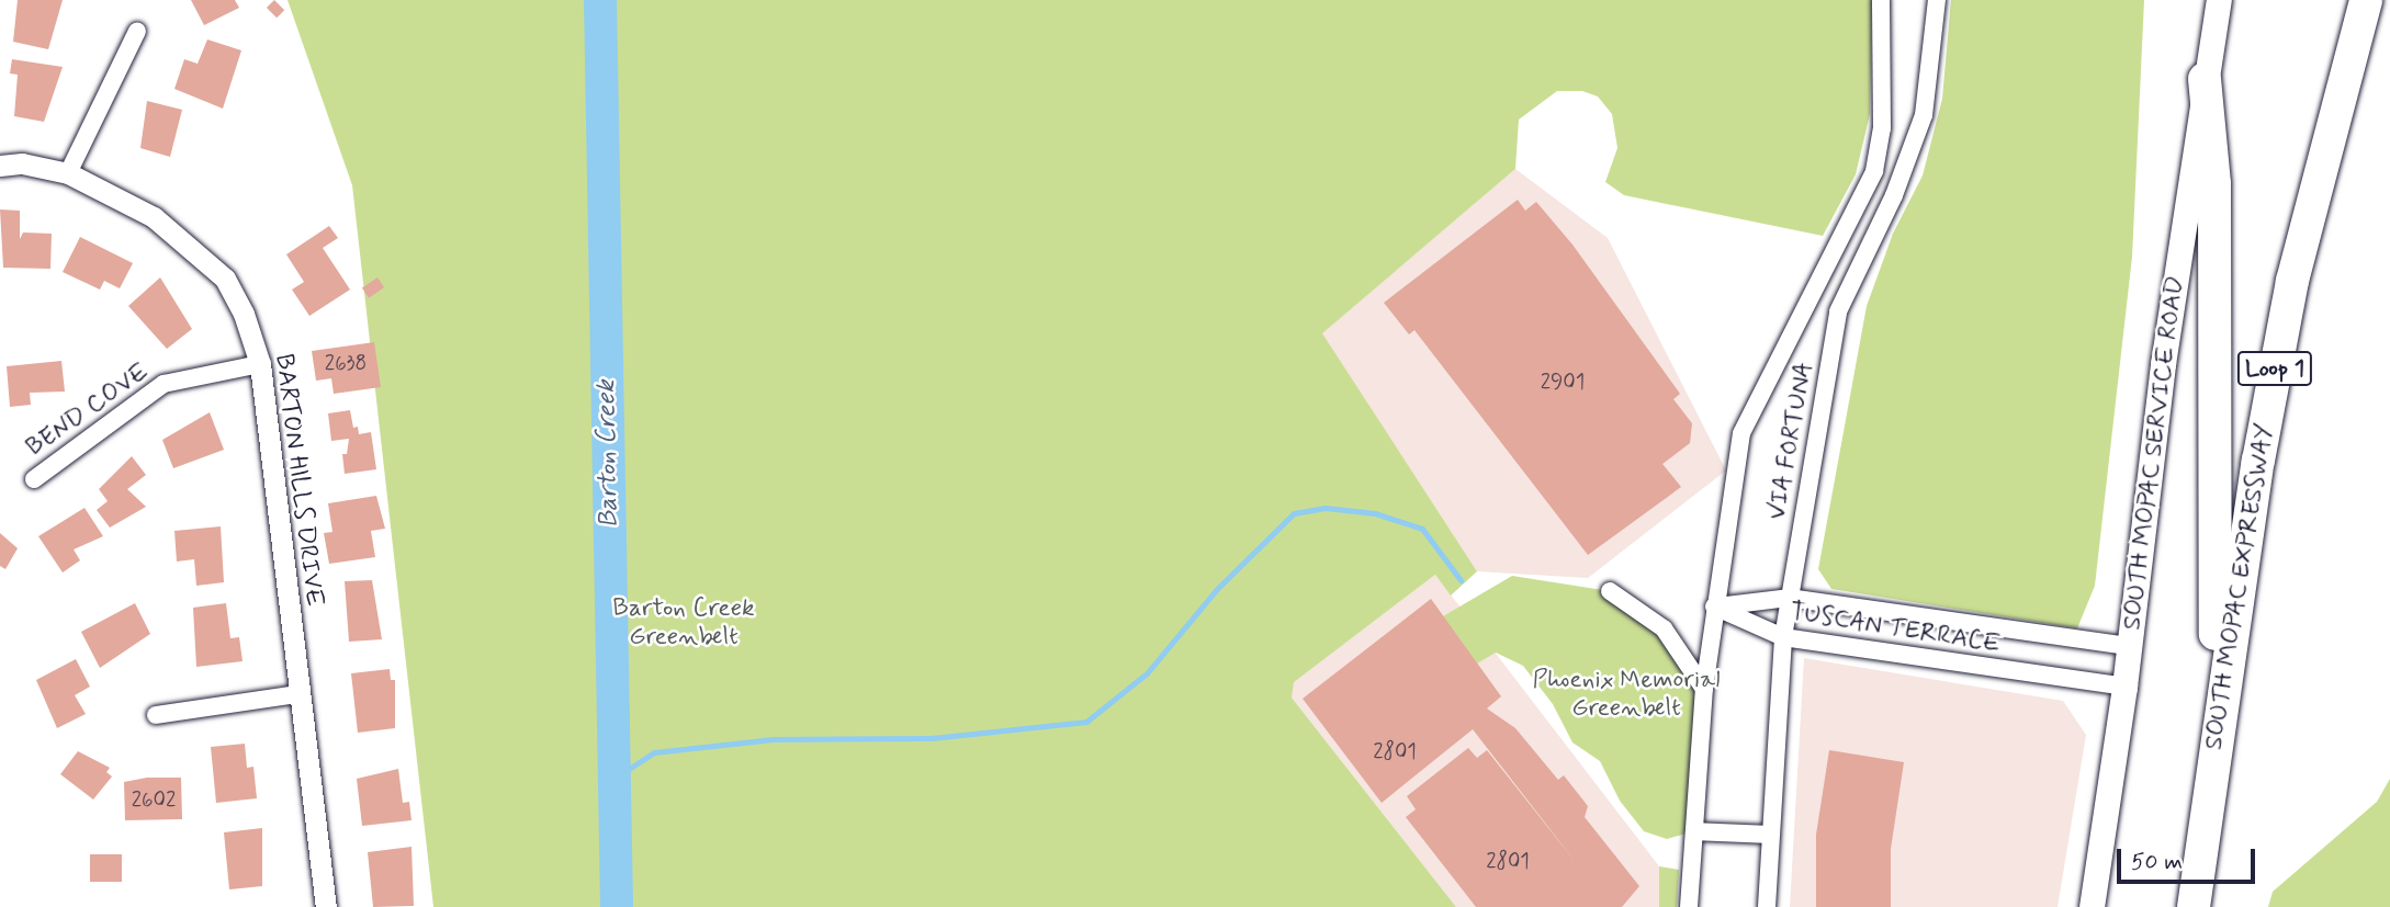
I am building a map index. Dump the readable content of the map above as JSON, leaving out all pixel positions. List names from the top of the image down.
{
  "streets": {
    "highway": ["Loop 1", "SOUTH MOPAC EXPRESSWAY"],
    "main road": ["SOUTH MOPAC SERVICE ROAD"],
    "street": [
      "BEND COVE",
      "VIA FORTUNA",
      "BARTON HILLS DRIVE",
      "TUSCAN TERRACE"
    ]
  },
  "crossings": [
    ["BEND COVE", "BARTON HILLS DRIVE"],
    ["VIA FORTUNA", "TUSCAN TERRACE"],
    ["SOUTH MOPAC SERVICE ROAD", "TUSCAN TERRACE"]
  ],
  "water": ["Barton Creek"],
  "parks": ["Barton Creek Greenbelt", "Phoenix Memorial Greenbelt"],
  "house_numbers": [
    "2638",
    "2901",
    "2801",
    "2602",
    "2801"
  ],
  "scale_bar": "50 m"
}
